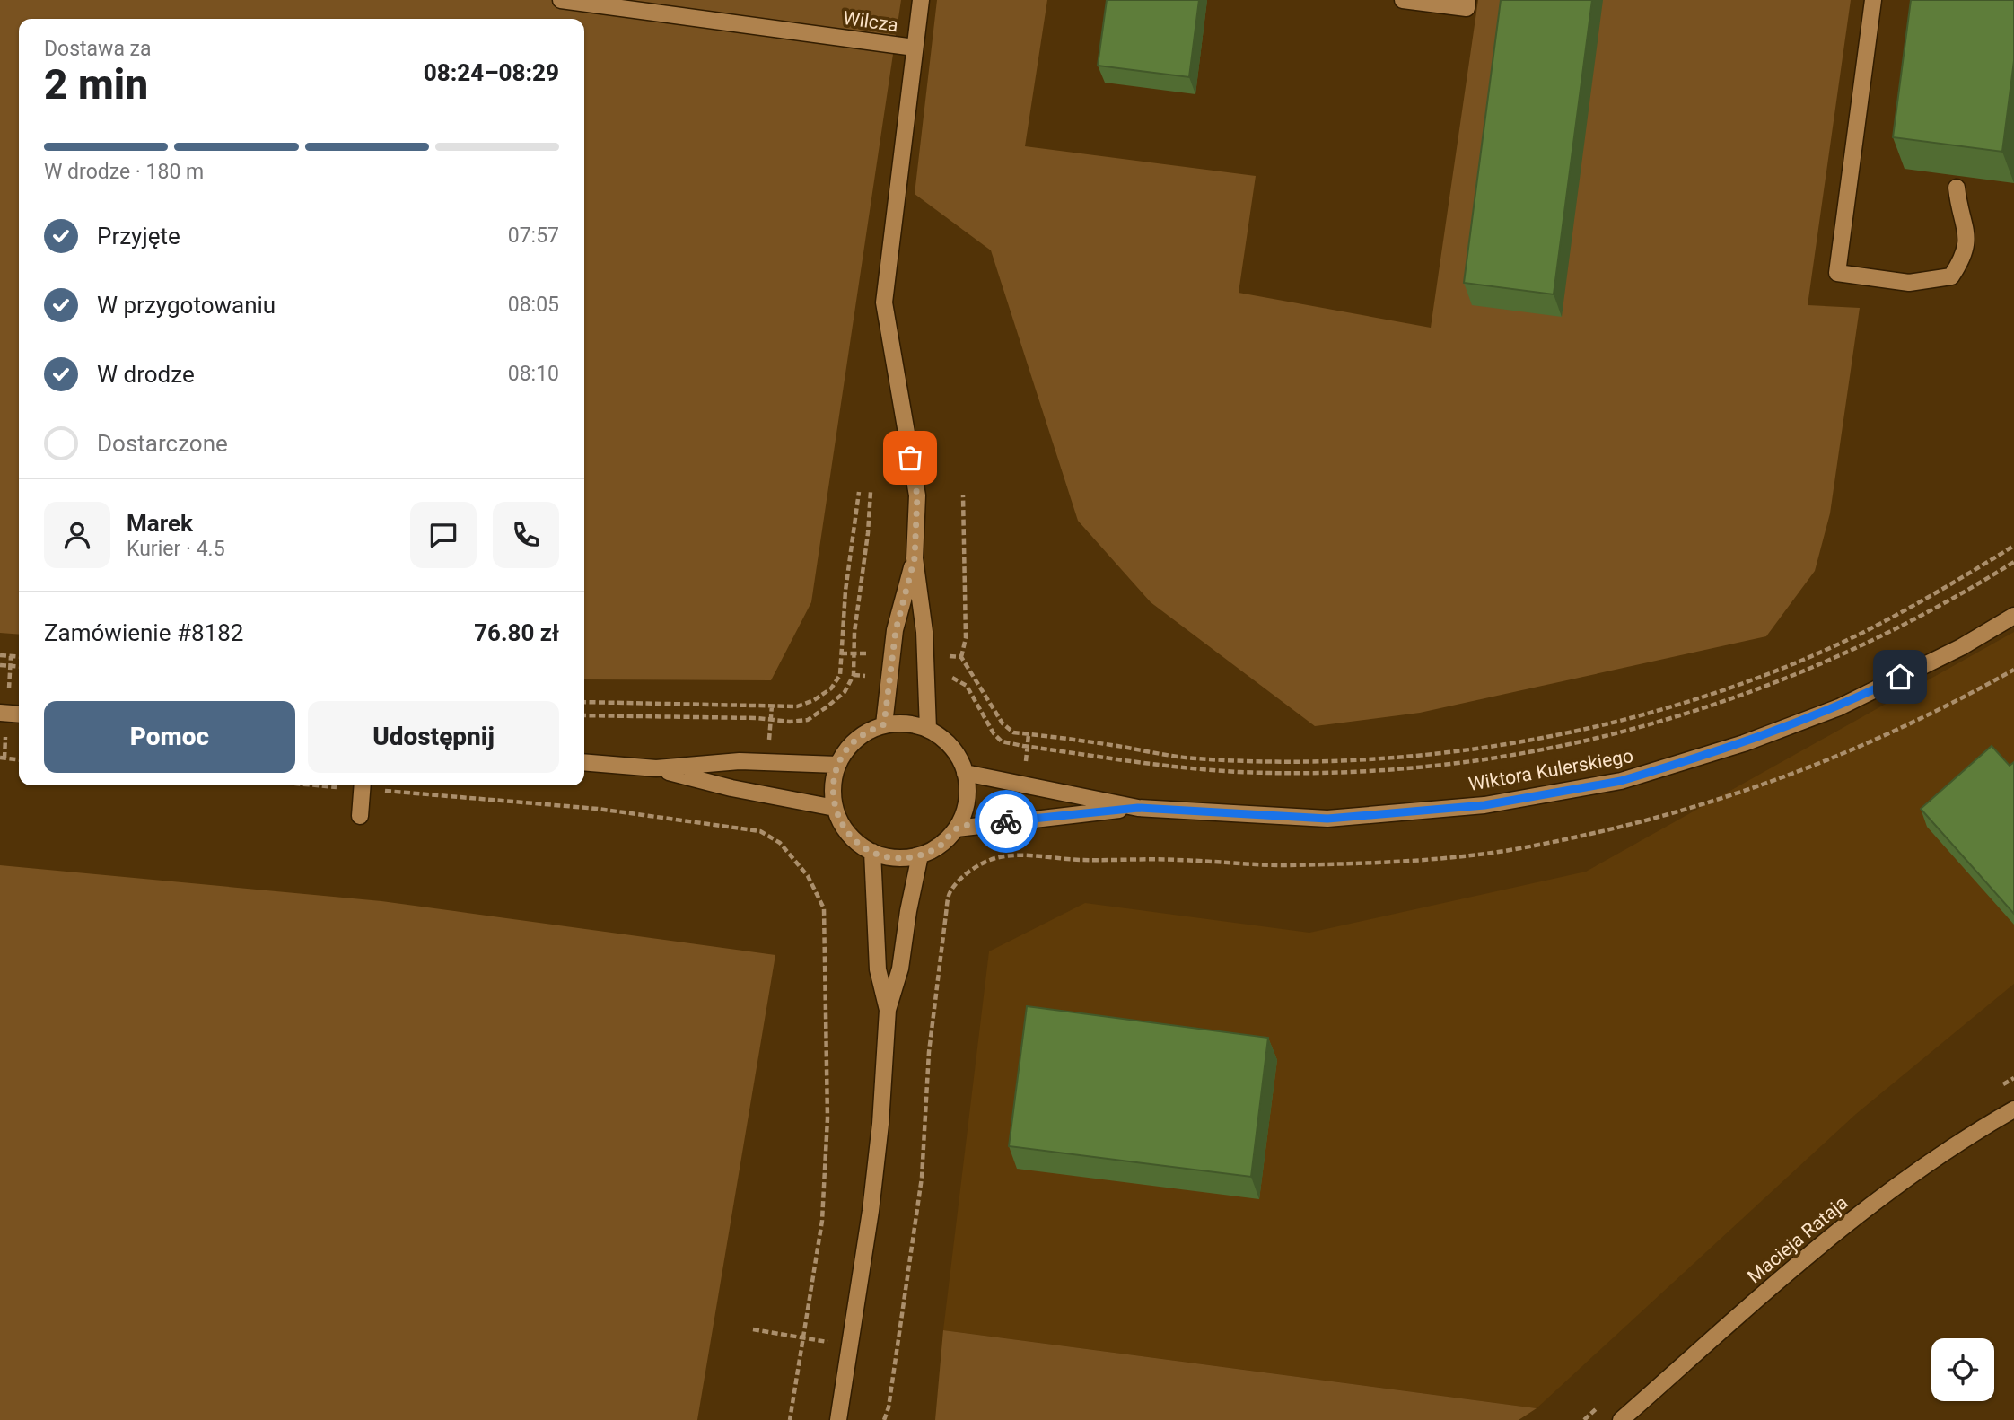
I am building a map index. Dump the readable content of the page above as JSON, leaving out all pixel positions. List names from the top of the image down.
{
  "streets": {
    "street": ["Wilcza", "Wiktora Kulerskiego", "Macieja Rataja"]
  },
  "page": {
    "heading": ["2 min", "Dostawa za", "08:24–08:29"],
    "panel": [
      "Marek",
      "Kurier · 4.5",
      "Zamówienie #8182",
      "76.80 zł"
    ],
    "bar": "W drodze · 180 m",
    "list": [
      ["Przyjęte", "07:57"],
      ["W przygotowaniu", "08:05"],
      ["W drodze", "08:10"],
      "Dostarczone"
    ],
    "buttons": ["Pomoc", "Udostępnij"]
  }
}
